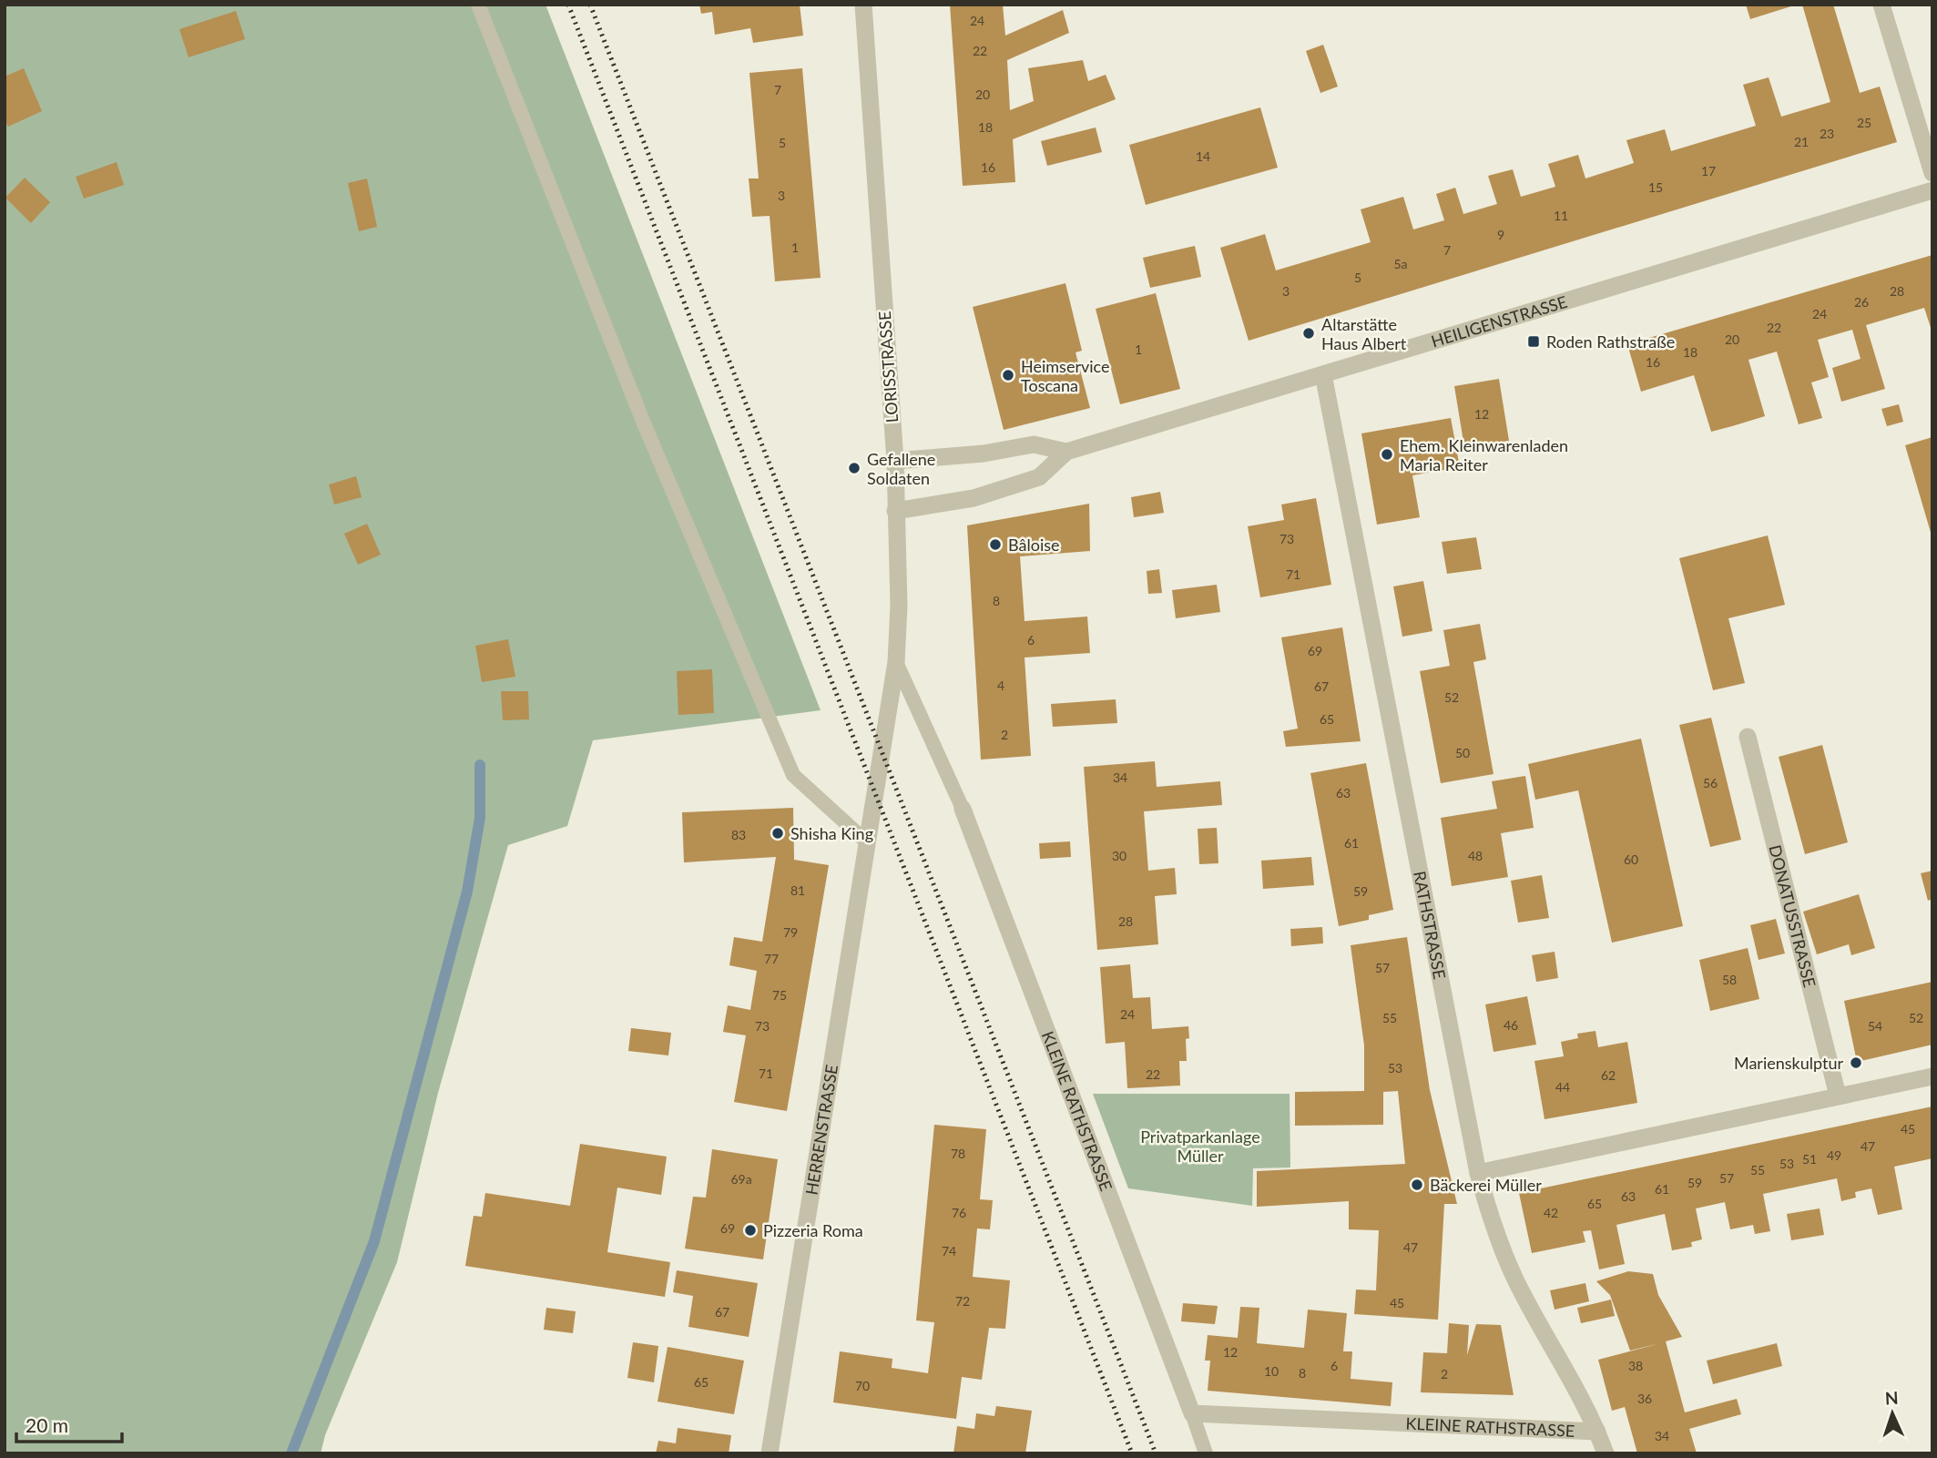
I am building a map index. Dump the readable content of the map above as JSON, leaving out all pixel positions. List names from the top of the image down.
{
  "streets": {
    "street": [
      "HEILIGENSTRASSE",
      "LORISSTRASSE",
      "DONATUSSTRASSE",
      "RATHSTRASSE",
      "KLEINE RATHSTRASSE",
      "HERRENSTRASSE"
    ]
  },
  "crossings": [
    ["HEILIGENSTRASSE", "LORISSTRASSE"],
    ["HEILIGENSTRASSE", "RATHSTRASSE"],
    ["LORISSTRASSE", "HERRENSTRASSE"],
    ["RATHSTRASSE", "KLEINE RATHSTRASSE"]
  ],
  "parks": ["Privatparkanlage Müller"],
  "places": {
    "other": [
      "Altarstätte Haus Albert",
      "Heimservice Toscana",
      "Ehem. Kleinwarenladen Maria Reiter",
      "Gefallene Soldaten",
      "Bâloise",
      "Shisha King",
      "Marienskulptur",
      "Bäckerei Müller",
      "Pizzeria Roma"
    ],
    "transit": ["Roden Rathstraße"]
  },
  "house_numbers": [
    "24",
    "22",
    "7",
    "20",
    "25",
    "18",
    "23",
    "21",
    "5",
    "14",
    "16",
    "17",
    "15",
    "3",
    "11",
    "9",
    "1",
    "7",
    "5a",
    "5",
    "3",
    "28",
    "26",
    "24",
    "22",
    "20",
    "1",
    "18",
    "16",
    "12",
    "73",
    "71",
    "8",
    "6",
    "69",
    "4",
    "67",
    "52",
    "65",
    "2",
    "50",
    "34",
    "56",
    "63",
    "83",
    "61",
    "30",
    "48",
    "60",
    "81",
    "59",
    "28",
    "79",
    "77",
    "57",
    "58",
    "75",
    "24",
    "55",
    "52",
    "46",
    "73",
    "54",
    "53",
    "71",
    "22",
    "62",
    "44",
    "45",
    "47",
    "78",
    "49",
    "51",
    "53",
    "55",
    "57",
    "69a",
    "59",
    "61",
    "63",
    "65",
    "76",
    "42",
    "69",
    "47",
    "74",
    "72",
    "45",
    "67",
    "12",
    "6",
    "38",
    "10",
    "8",
    "2",
    "65",
    "70",
    "36",
    "34"
  ],
  "scale_bar": "20 m",
  "north": "top"
}
